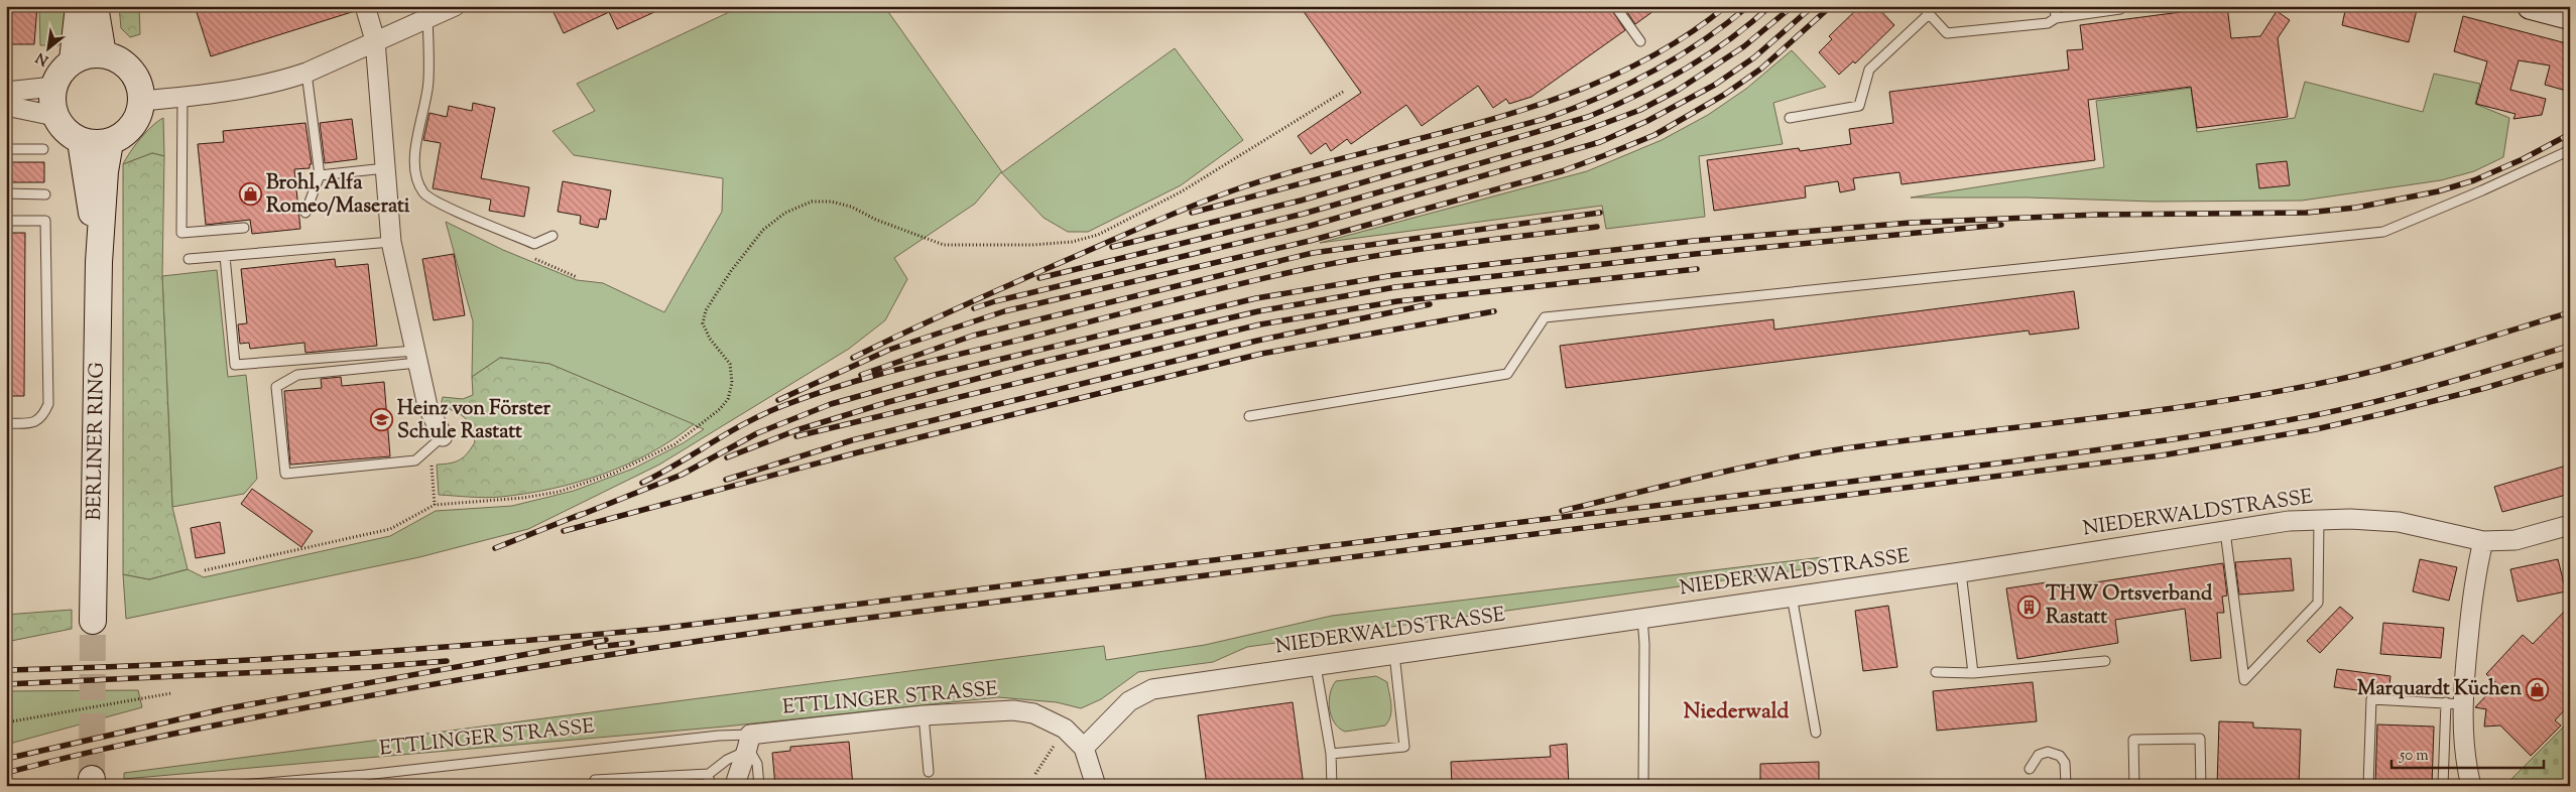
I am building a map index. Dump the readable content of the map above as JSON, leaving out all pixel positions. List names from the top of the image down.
{
  "streets": {
    "street": ["BERLINER RING", "NIEDERWALDSTRASSE", "ETTLINGER STRASSE"]
  },
  "crossings": [
    ["NIEDERWALDSTRASSE", "ETTLINGER STRASSE"]
  ],
  "districts": ["Niederwald"],
  "places": {
    "shop": ["Brohl, Alfa Romeo/Maserati", "Marquardt Küchen"],
    "school or university": ["Heinz von Förster Schule Rastatt"],
    "building": ["THW Ortsverband Rastatt"]
  },
  "scale_bar": "50 m",
  "north": "bottom left"
}
